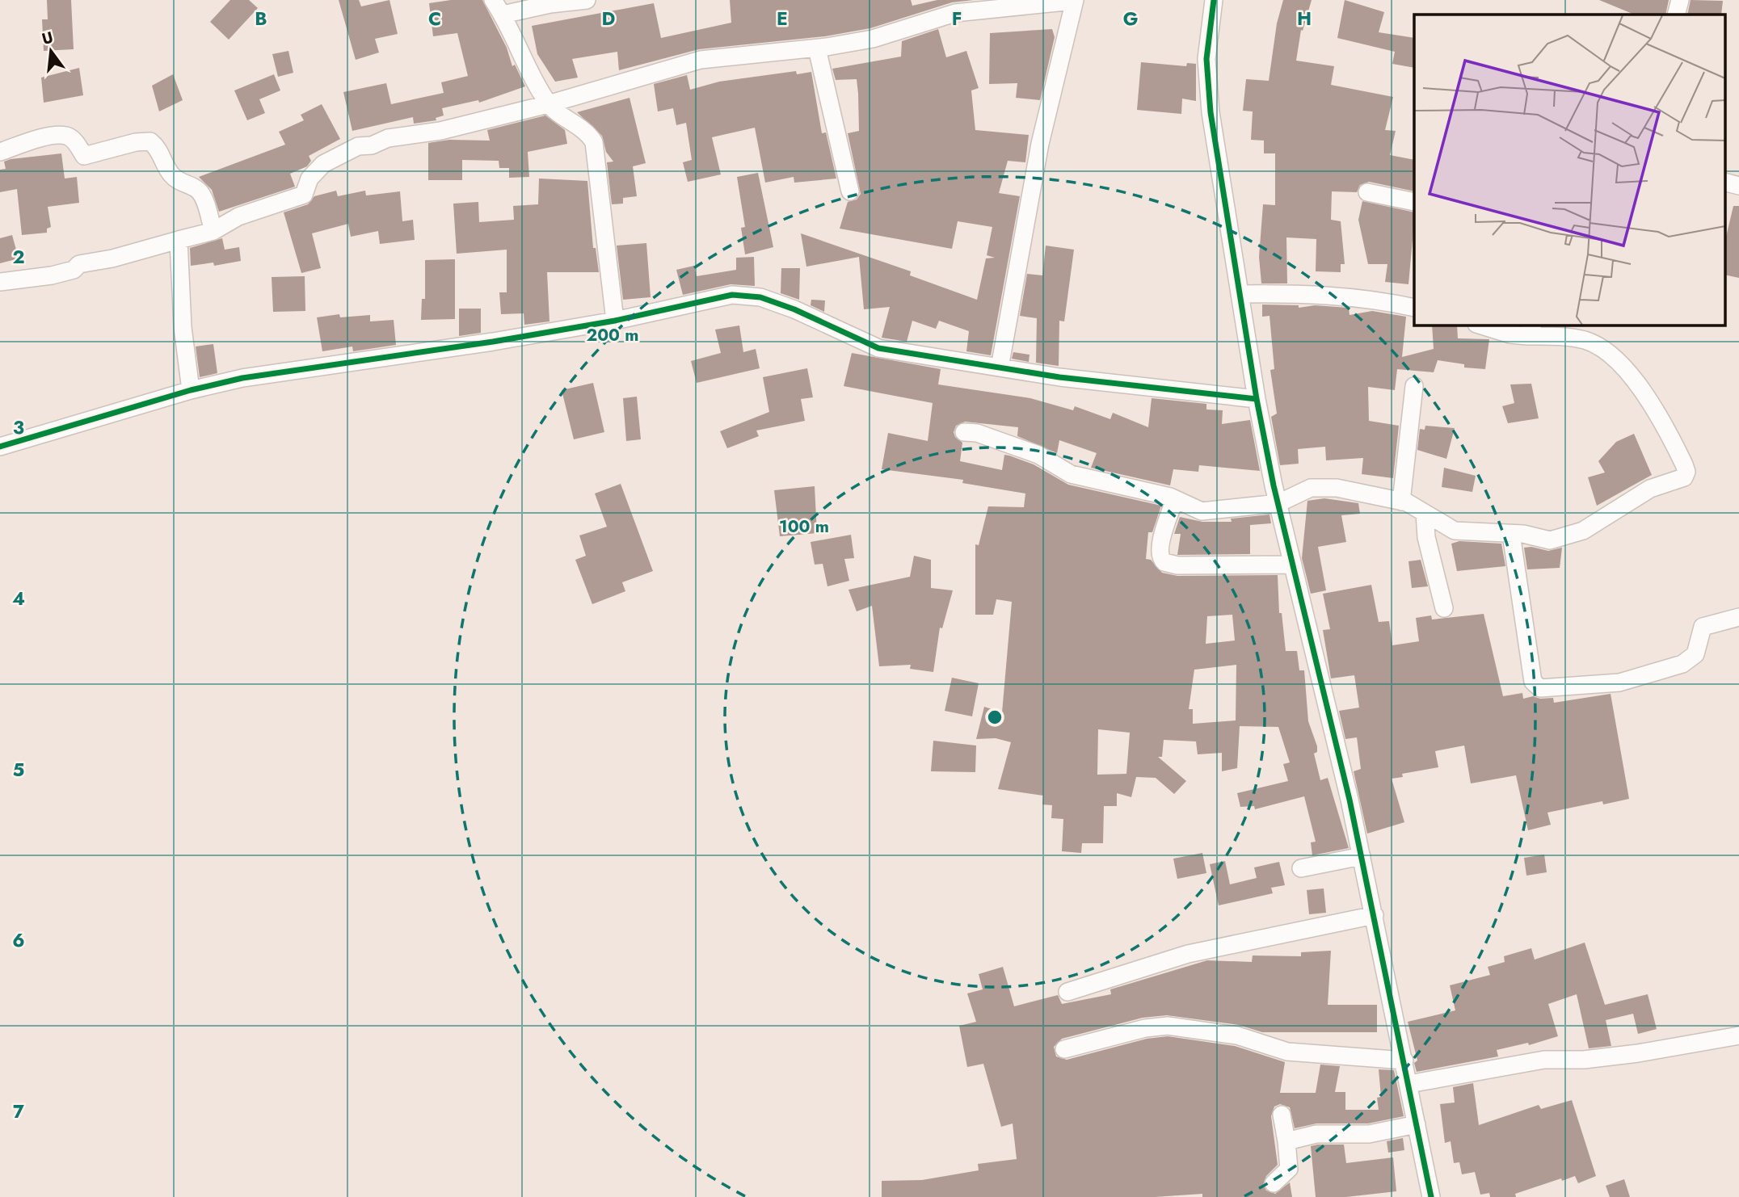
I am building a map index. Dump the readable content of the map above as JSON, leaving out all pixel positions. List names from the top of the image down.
{
  "north": "top",
  "grid": {
    "columns": [
      "B",
      "C",
      "D",
      "E",
      "F",
      "G",
      "H"
    ],
    "rows": [
      "2",
      "3",
      "4",
      "5",
      "6",
      "7"
    ]
  },
  "rings": ["200 m", "100 m"]
}
